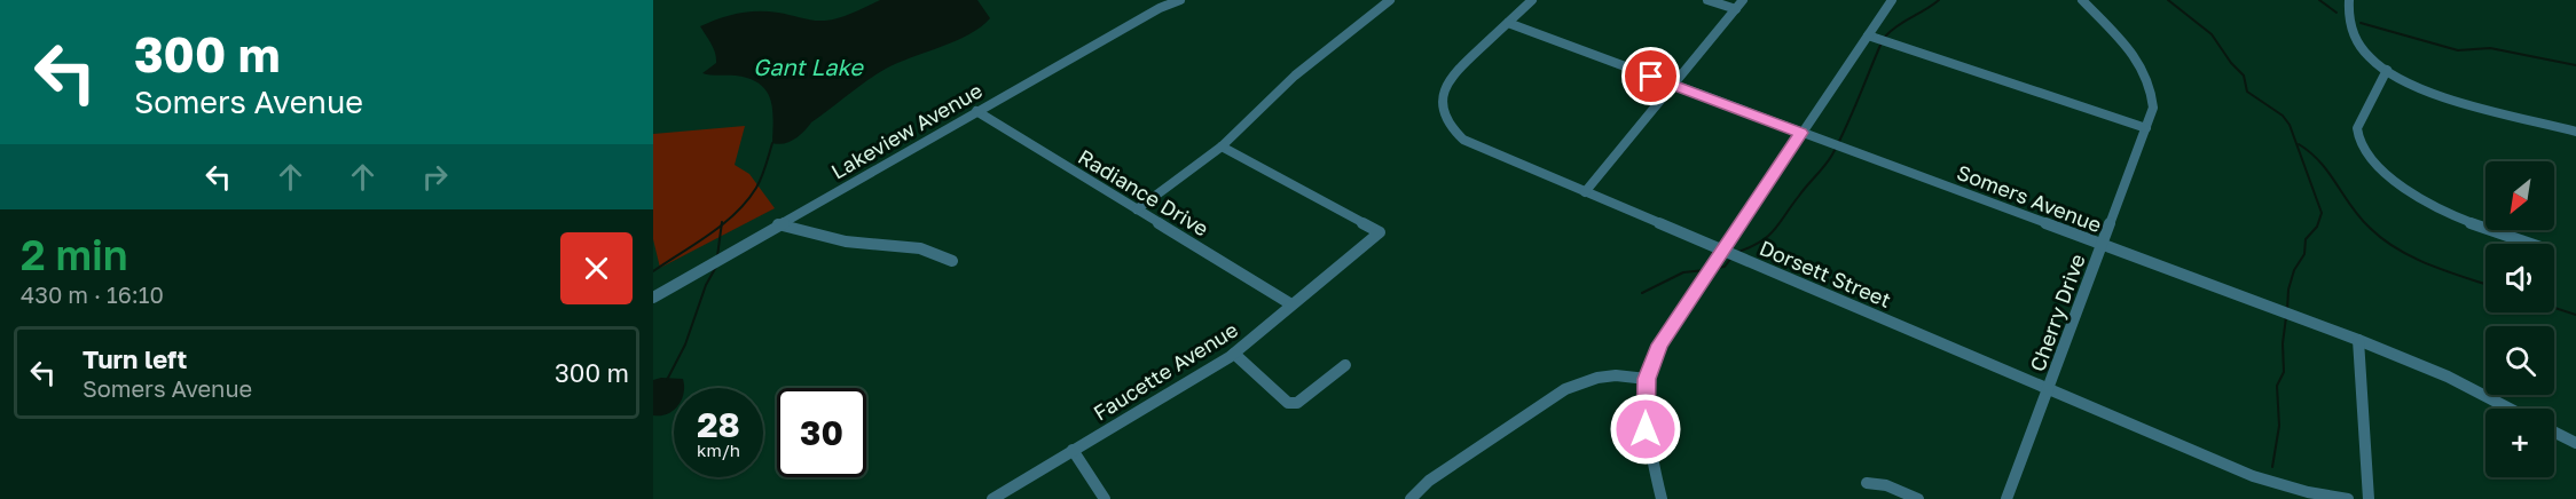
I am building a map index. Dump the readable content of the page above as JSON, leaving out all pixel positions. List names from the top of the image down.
{
  "streets": {
    "street": [
      "Lakeview Avenue",
      "Radiance Drive",
      "Somers Avenue",
      "Dorsett Street",
      "Cherry Drive",
      "Faucette Avenue"
    ]
  },
  "crossings": [
    ["Lakeview Avenue", "Radiance Drive"],
    ["Radiance Drive", "Faucette Avenue"],
    ["Somers Avenue", "Dorsett Street"],
    ["Somers Avenue", "Cherry Drive"],
    ["Dorsett Street", "Cherry Drive"]
  ],
  "water": ["Gant Lake"],
  "north": "bottom left",
  "page": {
    "turn": ["300 m", "Somers Avenue"],
    "map_buttons": "+",
    "heading": ["2 min", "430 m · 16:10"],
    "list": [
      {
        "name": "Turn left",
        "note": "Somers Avenue",
        "value": "300 m"
      }
    ],
    "speed": "28 km/h",
    "limit": "30"
  }
}
